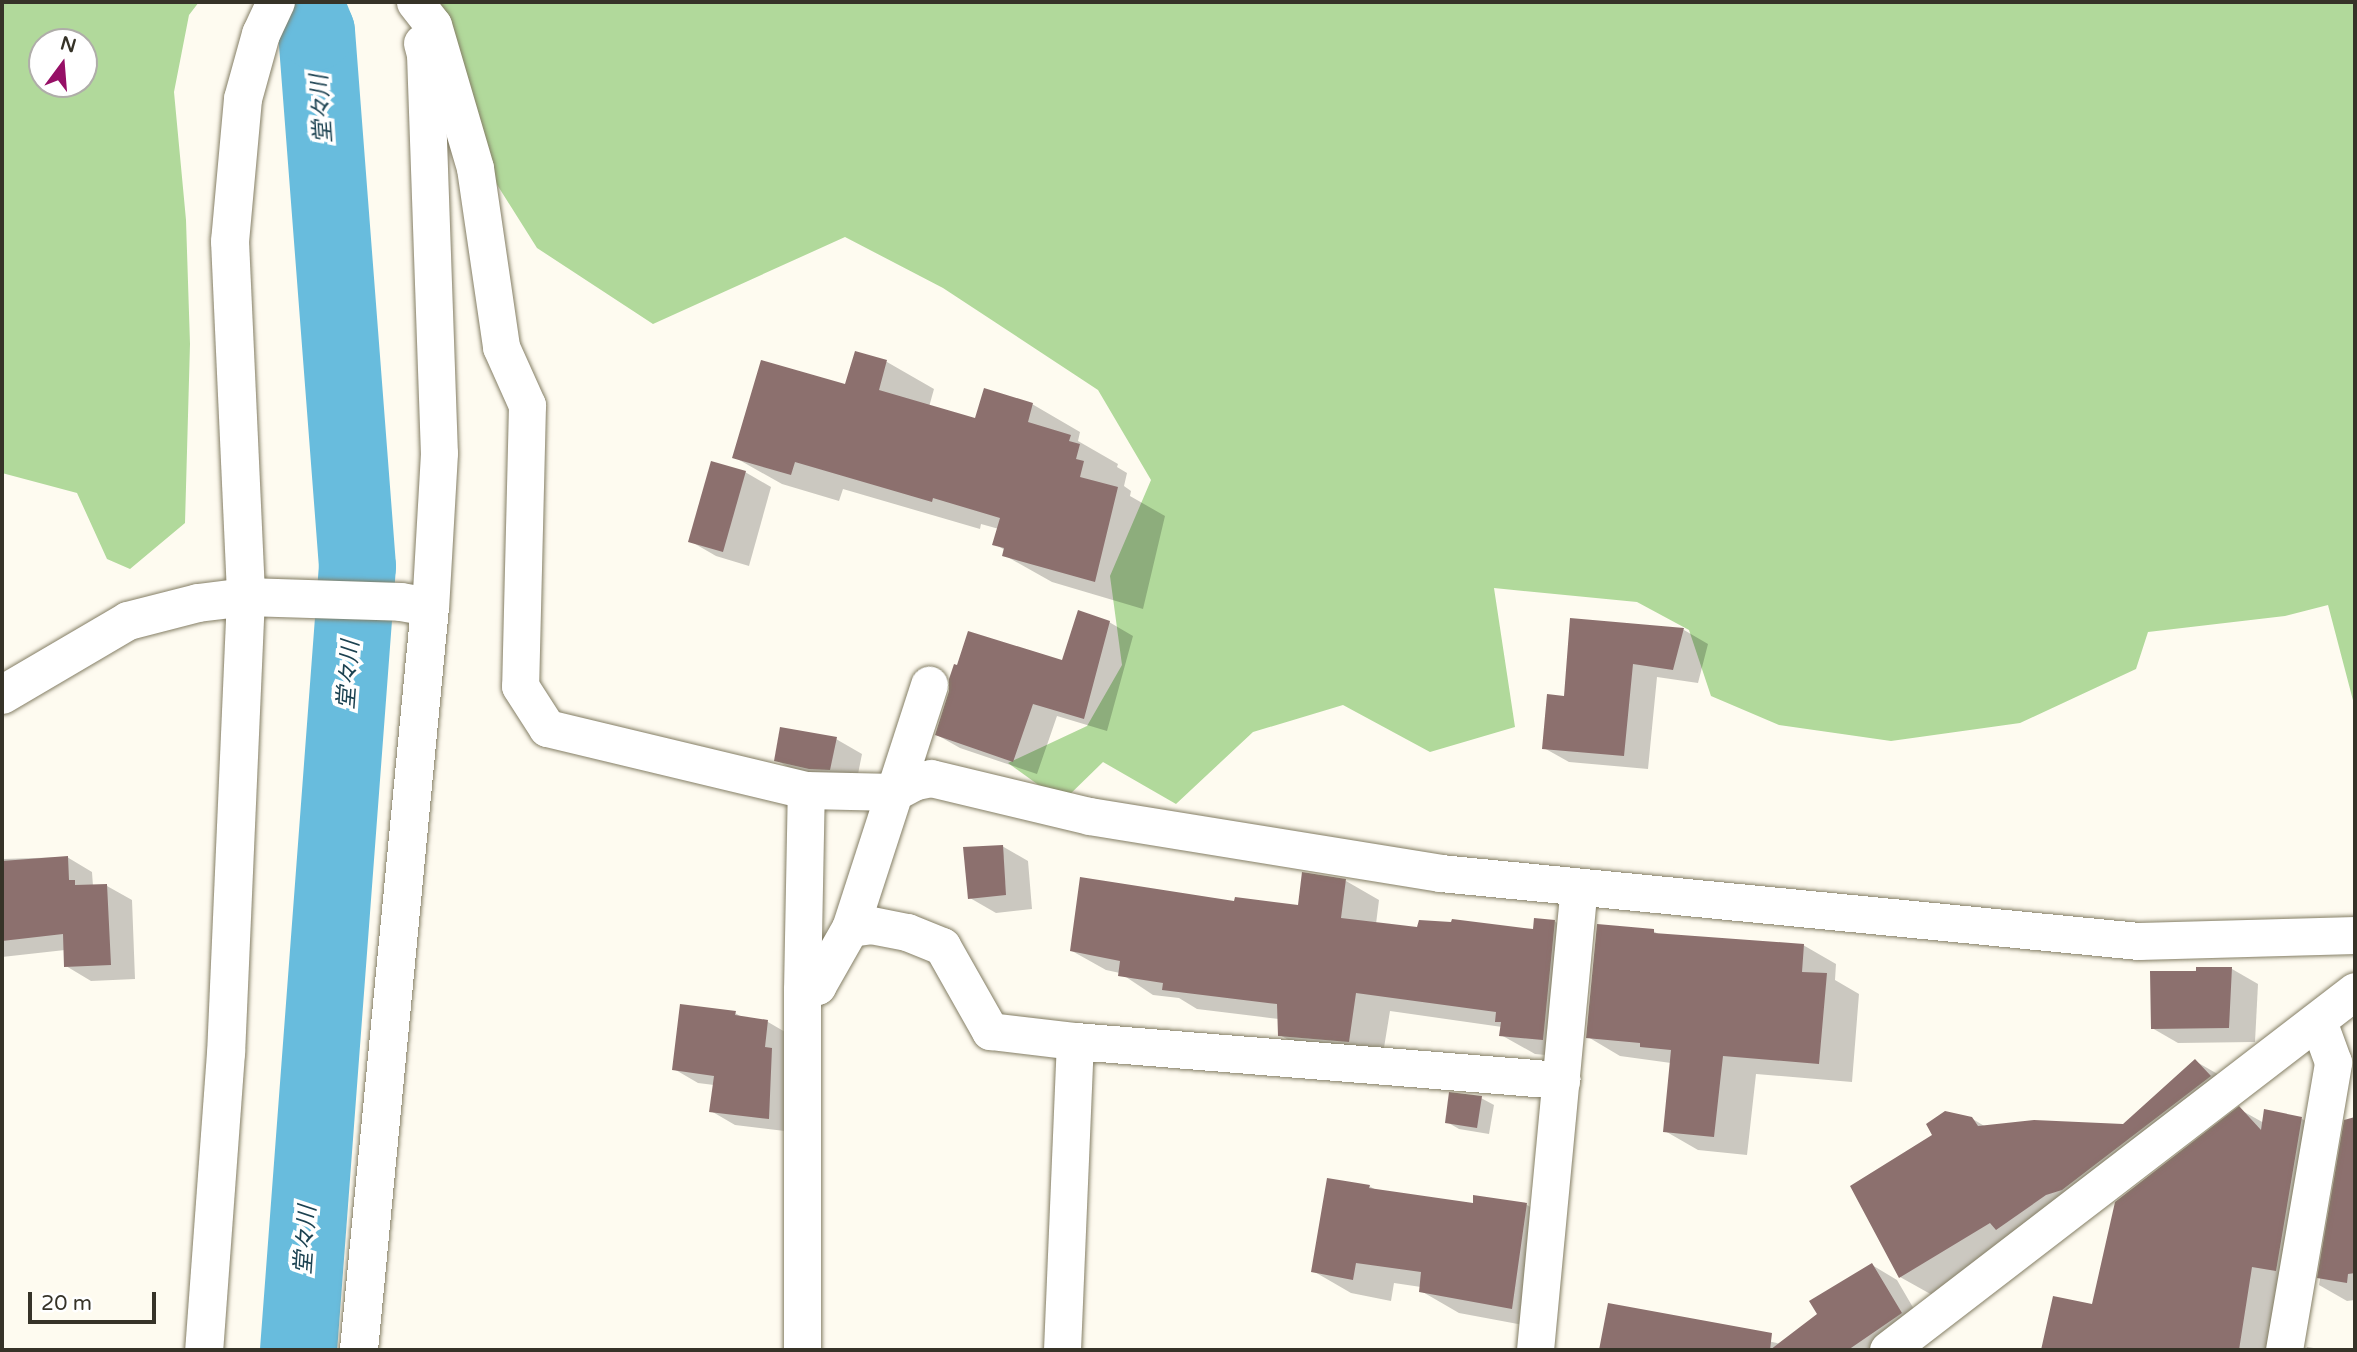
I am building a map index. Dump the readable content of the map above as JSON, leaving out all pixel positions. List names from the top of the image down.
{
  "water": ["堂々川"],
  "scale_bar": "20 m",
  "north": "top"
}
